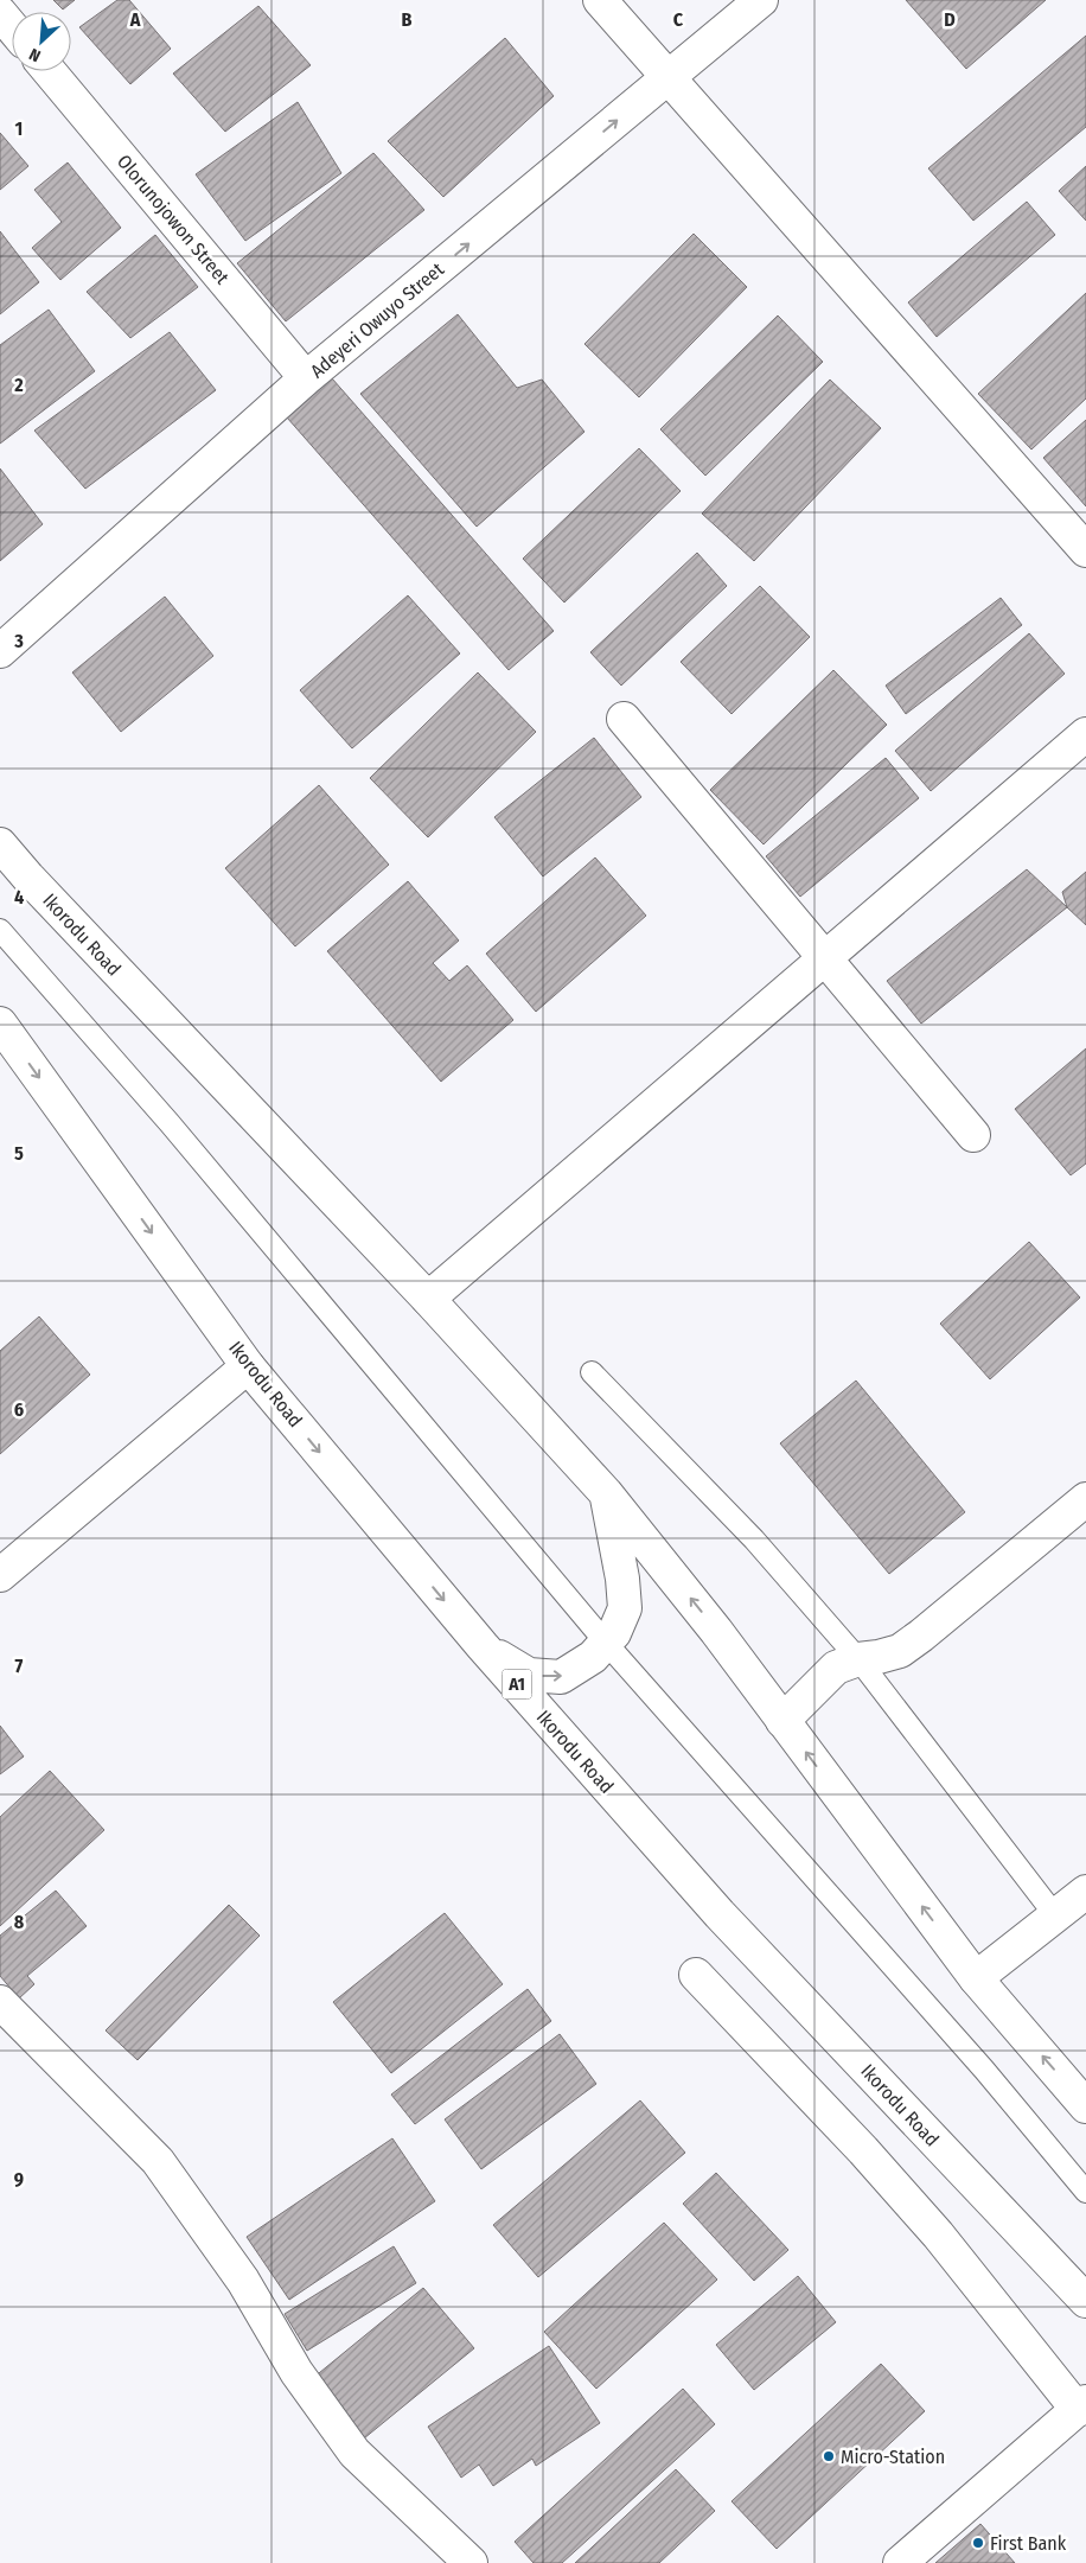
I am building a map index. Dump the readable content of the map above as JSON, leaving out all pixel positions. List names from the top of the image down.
{
  "streets": {
    "main road": [
      "Olorunojowon Street",
      "Adeyeri Owuyo Street",
      "Ikorodu Road",
      "A1"
    ]
  },
  "crossings": [
    ["Olorunojowon Street", "Adeyeri Owuyo Street"]
  ],
  "one_way": ["Adeyeri Owuyo Street"],
  "places": ["Micro-Station", "First Bank"],
  "north": "bottom left",
  "grid": {
    "columns": [
      "A",
      "B",
      "C",
      "D"
    ],
    "rows": [
      "1",
      "2",
      "3",
      "4",
      "5",
      "6",
      "7",
      "8",
      "9"
    ]
  }
}
